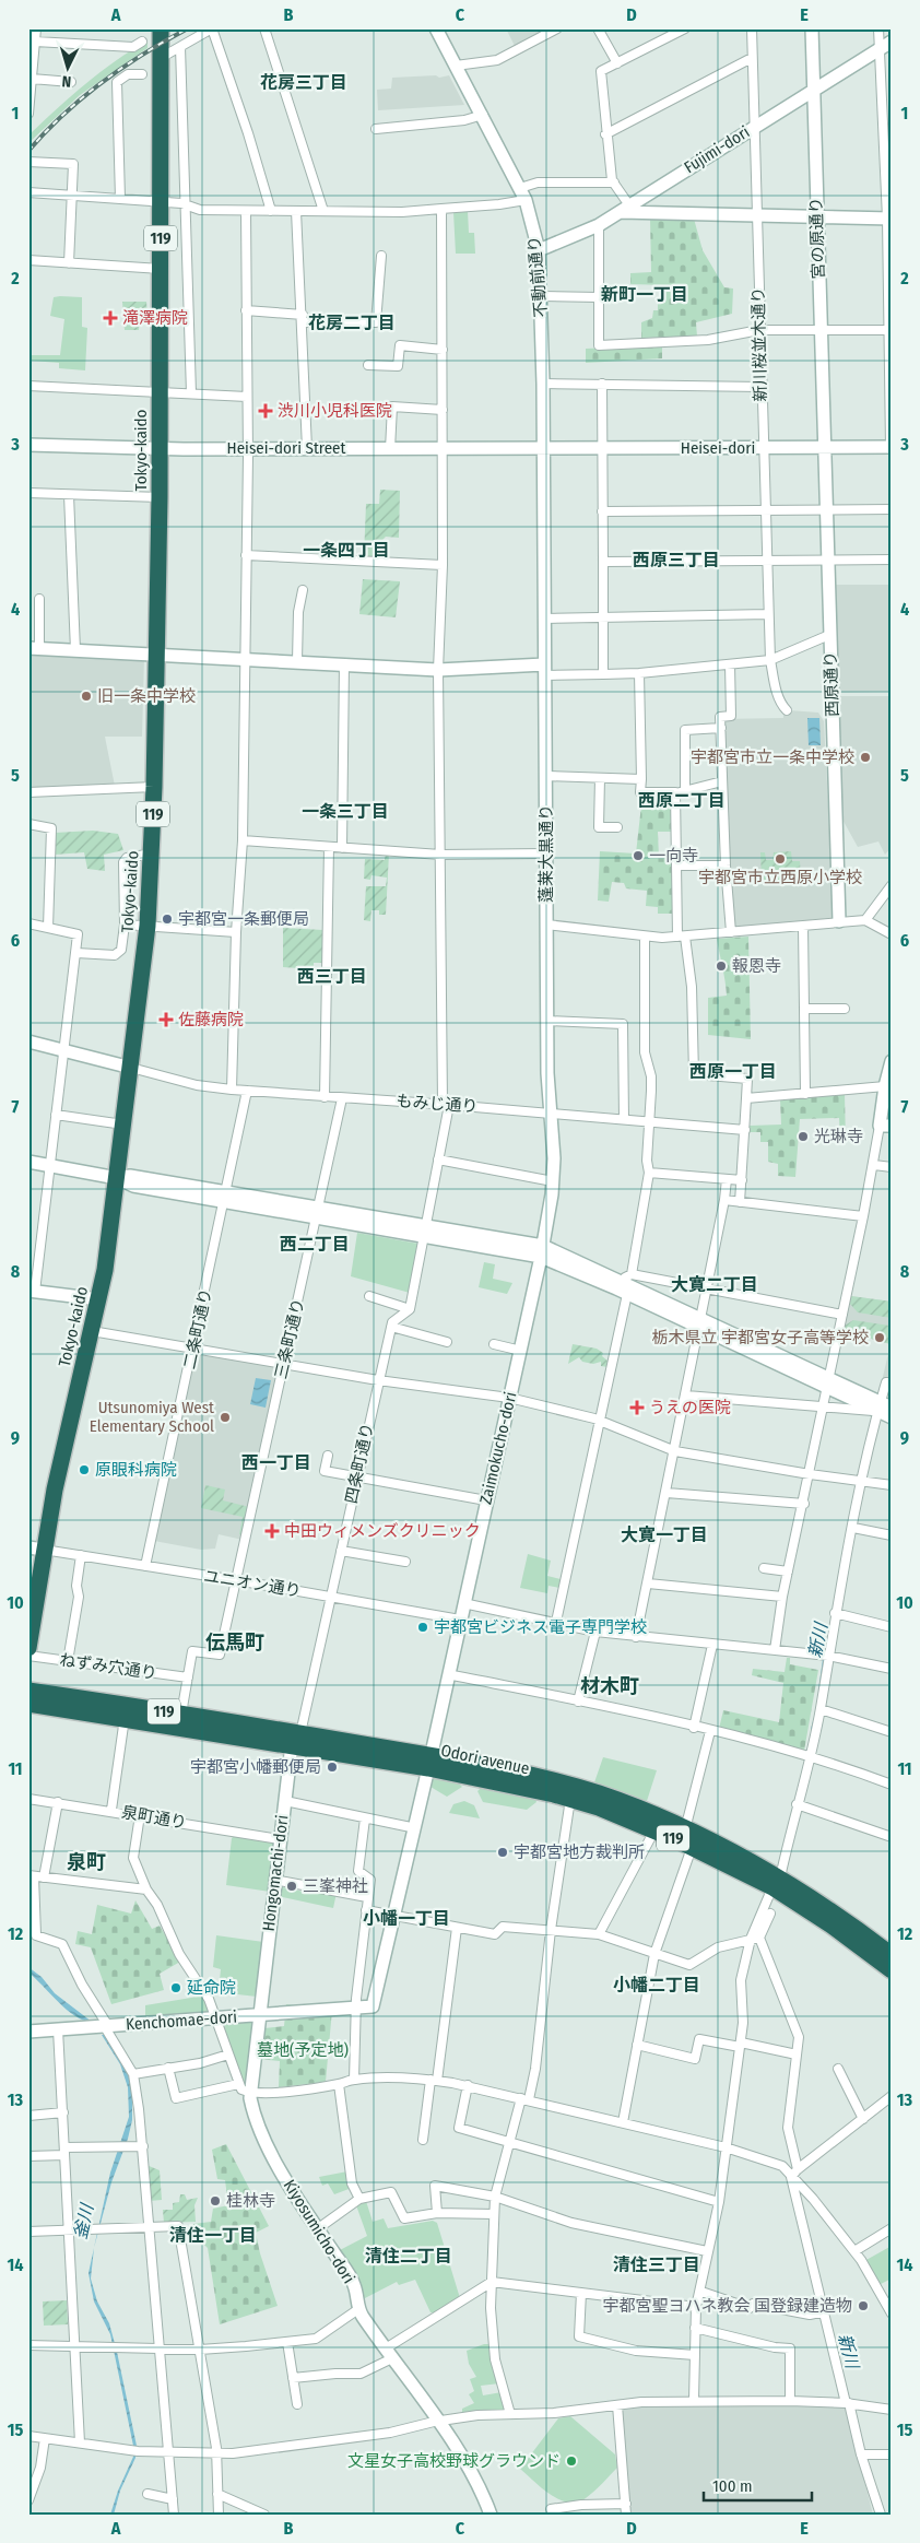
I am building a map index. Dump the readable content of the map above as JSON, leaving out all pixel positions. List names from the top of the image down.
{
  "streets": {
    "highway": ["119", "Tokyo-kaido", "Odori avenue"],
    "street": [
      "Fujimi-dori",
      "宮の原通り",
      "不動前通り",
      "新川桜並木通り",
      "Heisei-dori Street",
      "Heisei-dori",
      "西原通り",
      "蓬莱大黒通り",
      "もみじ通り",
      "二条町通り",
      "三条町通り",
      "Zaimokucho-dori",
      "四条町通り",
      "ユニオン通り",
      "ねずみ穴通り",
      "泉町通り",
      "Hongomachi-dori",
      "Kenchomae-dori",
      "Kiyosumicho-dori"
    ]
  },
  "crossings": [
    ["Fujimi-dori", "宮の原通り"],
    ["Fujimi-dori", "不動前通り"],
    ["Fujimi-dori", "新川桜並木通り"],
    ["宮の原通り", "Heisei-dori"],
    ["宮の原通り", "西原通り"],
    ["不動前通り", "Heisei-dori Street"],
    ["不動前通り", "Heisei-dori"],
    ["不動前通り", "蓬莱大黒通り"],
    ["新川桜並木通り", "Heisei-dori"],
    ["Heisei-dori Street", "Heisei-dori"],
    ["Heisei-dori Street", "Tokyo-kaido"],
    ["Heisei-dori Street", "蓬莱大黒通り"],
    ["Heisei-dori", "西原通り"],
    ["Heisei-dori", "蓬莱大黒通り"],
    ["Tokyo-kaido", "もみじ通り"],
    ["Tokyo-kaido", "ユニオン通り"],
    ["蓬莱大黒通り", "もみじ通り"],
    ["蓬莱大黒通り", "Zaimokucho-dori"],
    ["もみじ通り", "二条町通り"],
    ["もみじ通り", "三条町通り"],
    ["二条町通り", "ユニオン通り"],
    ["三条町通り", "ユニオン通り"],
    ["三条町通り", "ねずみ穴通り"],
    ["Zaimokucho-dori", "ユニオン通り"],
    ["Zaimokucho-dori", "Odori avenue"],
    ["Zaimokucho-dori", "Kenchomae-dori"],
    ["四条町通り", "ユニオン通り"],
    ["四条町通り", "Odori avenue"],
    ["四条町通り", "Hongomachi-dori"],
    ["Odori avenue", "Hongomachi-dori"],
    ["Odori avenue", "Kenchomae-dori"],
    ["泉町通り", "Hongomachi-dori"],
    ["Hongomachi-dori", "Kenchomae-dori"],
    ["Hongomachi-dori", "Kiyosumicho-dori"],
    ["Kenchomae-dori", "Kiyosumicho-dori"]
  ],
  "districts": [
    "花房三丁目",
    "新町一丁目",
    "花房二丁目",
    "一条四丁目",
    "西原三丁目",
    "西原二丁目",
    "一条三丁目",
    "西三丁目",
    "西原一丁目",
    "西二丁目",
    "大寛二丁目",
    "西一丁目",
    "大寛一丁目",
    "伝馬町",
    "材木町",
    "泉町",
    "小幡一丁目",
    "小幡二丁目",
    "清住一丁目",
    "清住二丁目",
    "清住三丁目"
  ],
  "water": ["新川", "釜川"],
  "parks": ["墓地(予定地)"],
  "places": {
    "health": [
      "滝澤病院",
      "渋川小児科医院",
      "佐藤病院",
      "うえの医院",
      "中田ウィメンズクリニック"
    ],
    "other": [
      "旧一条中学校",
      "宇都宮市立一条中学校",
      "一向寺",
      "宇都宮市立西原小学校",
      "宇都宮一条郵便局",
      "報恩寺",
      "光琳寺",
      "栃木県立 宇都宮女子高等学校",
      "Utsunomiya West Elementary School",
      "原眼科病院",
      "宇都宮ビジネス電子専門学校",
      "宇都宮小幡郵便局",
      "宇都宮地方裁判所",
      "三峯神社",
      "延命院",
      "桂林寺",
      "宇都宮聖ヨハネ教会 国登録建造物",
      "文星女子高校野球グラウンド"
    ]
  },
  "scale_bar": "100 m",
  "north": "bottom",
  "grid": {
    "columns": [
      "A",
      "B",
      "C",
      "D",
      "E"
    ],
    "rows": [
      "1",
      "2",
      "3",
      "4",
      "5",
      "6",
      "7",
      "8",
      "9",
      "10",
      "11",
      "12",
      "13",
      "14",
      "15"
    ]
  }
}
